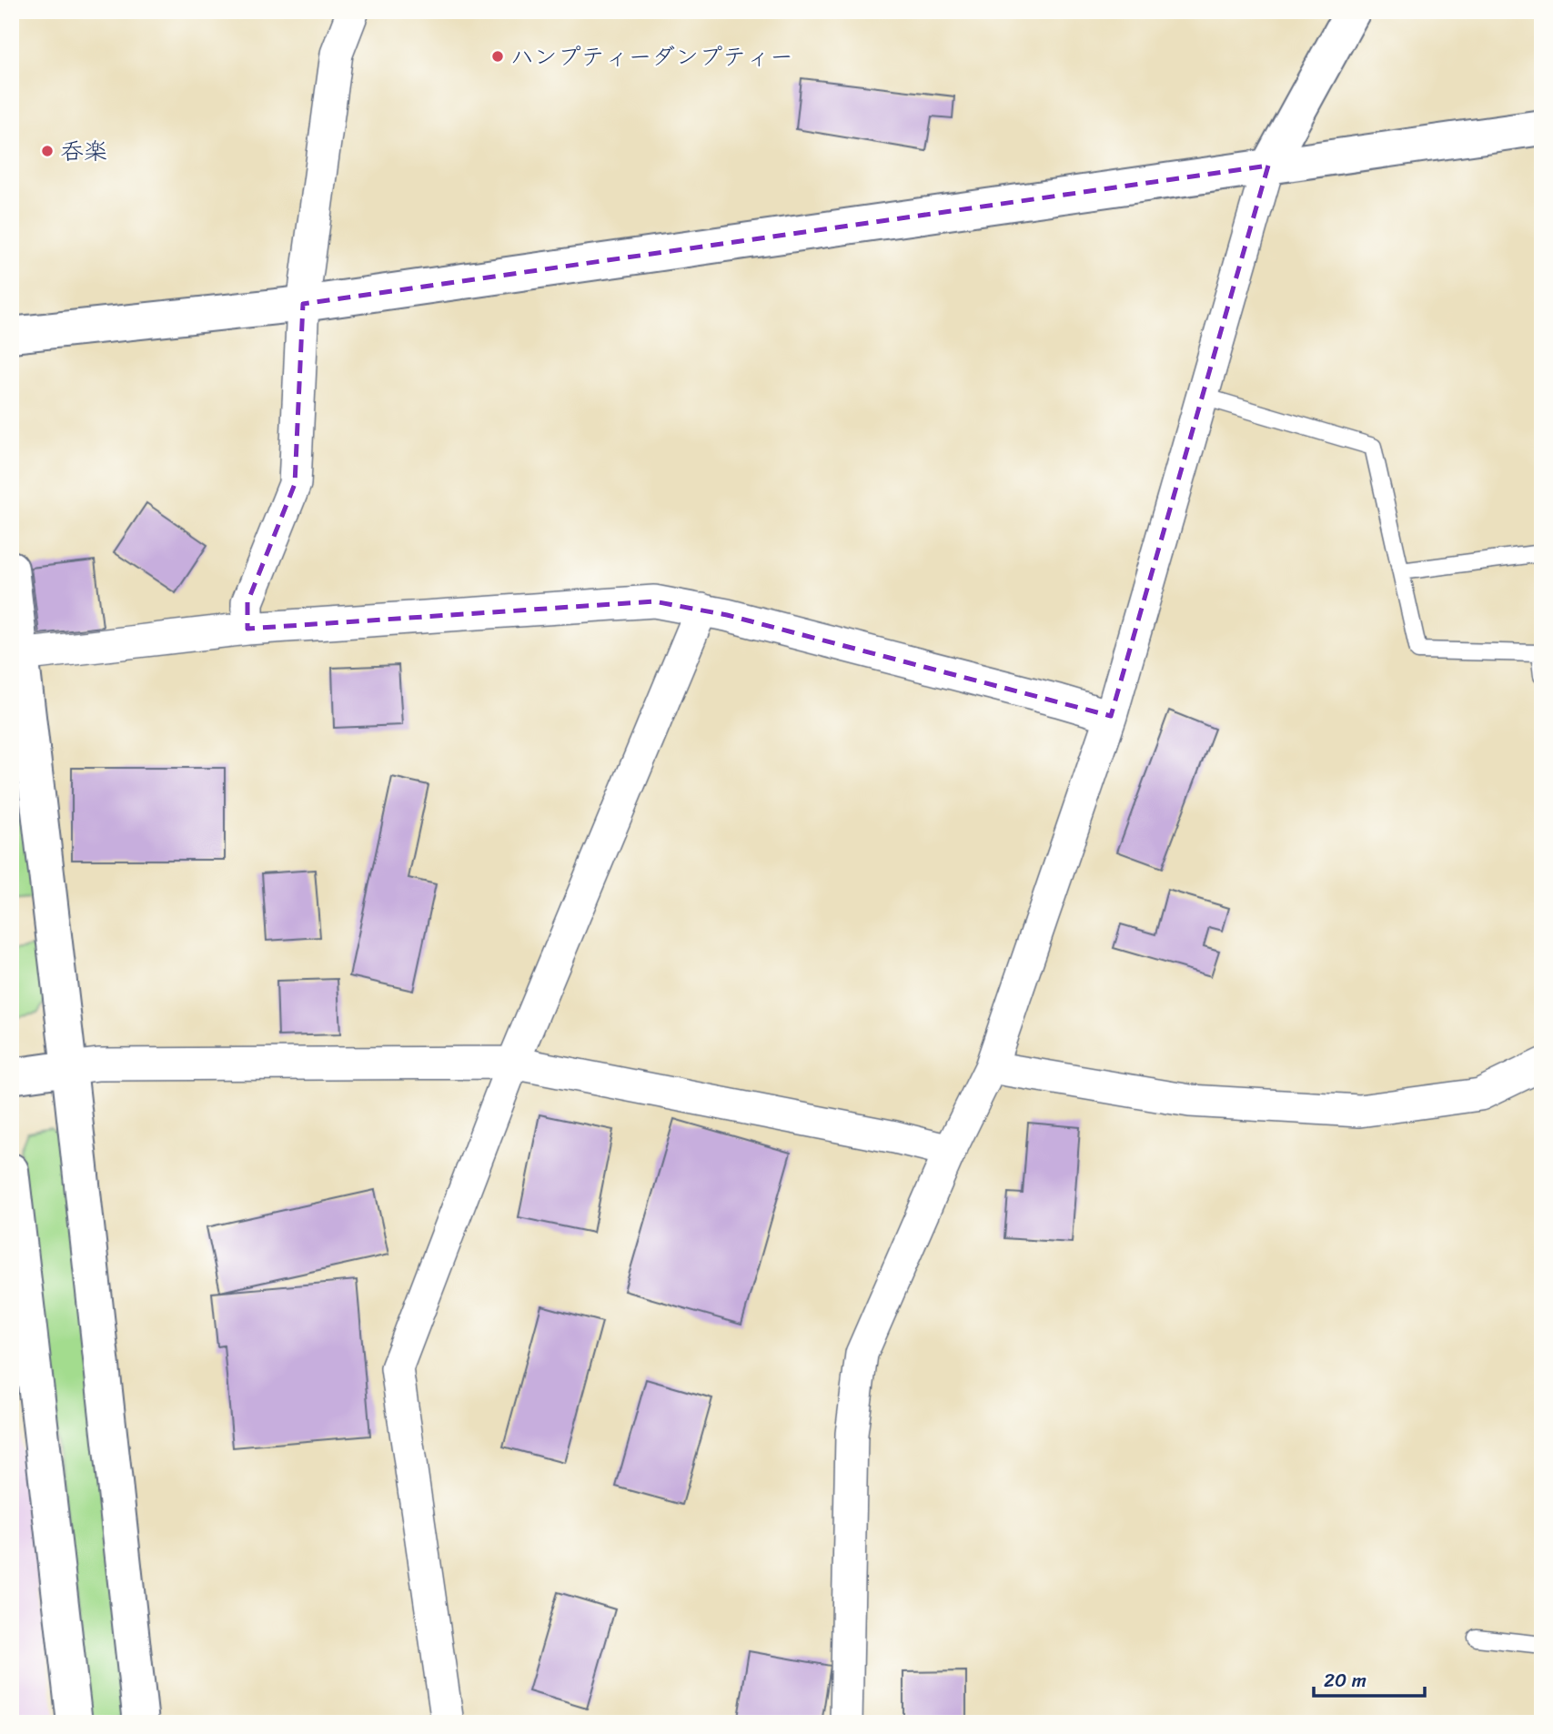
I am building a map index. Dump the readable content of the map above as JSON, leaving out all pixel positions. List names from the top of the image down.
{
  "places": ["ハンプティーダンプティー", "呑楽"],
  "scale_bar": "20 m"
}
